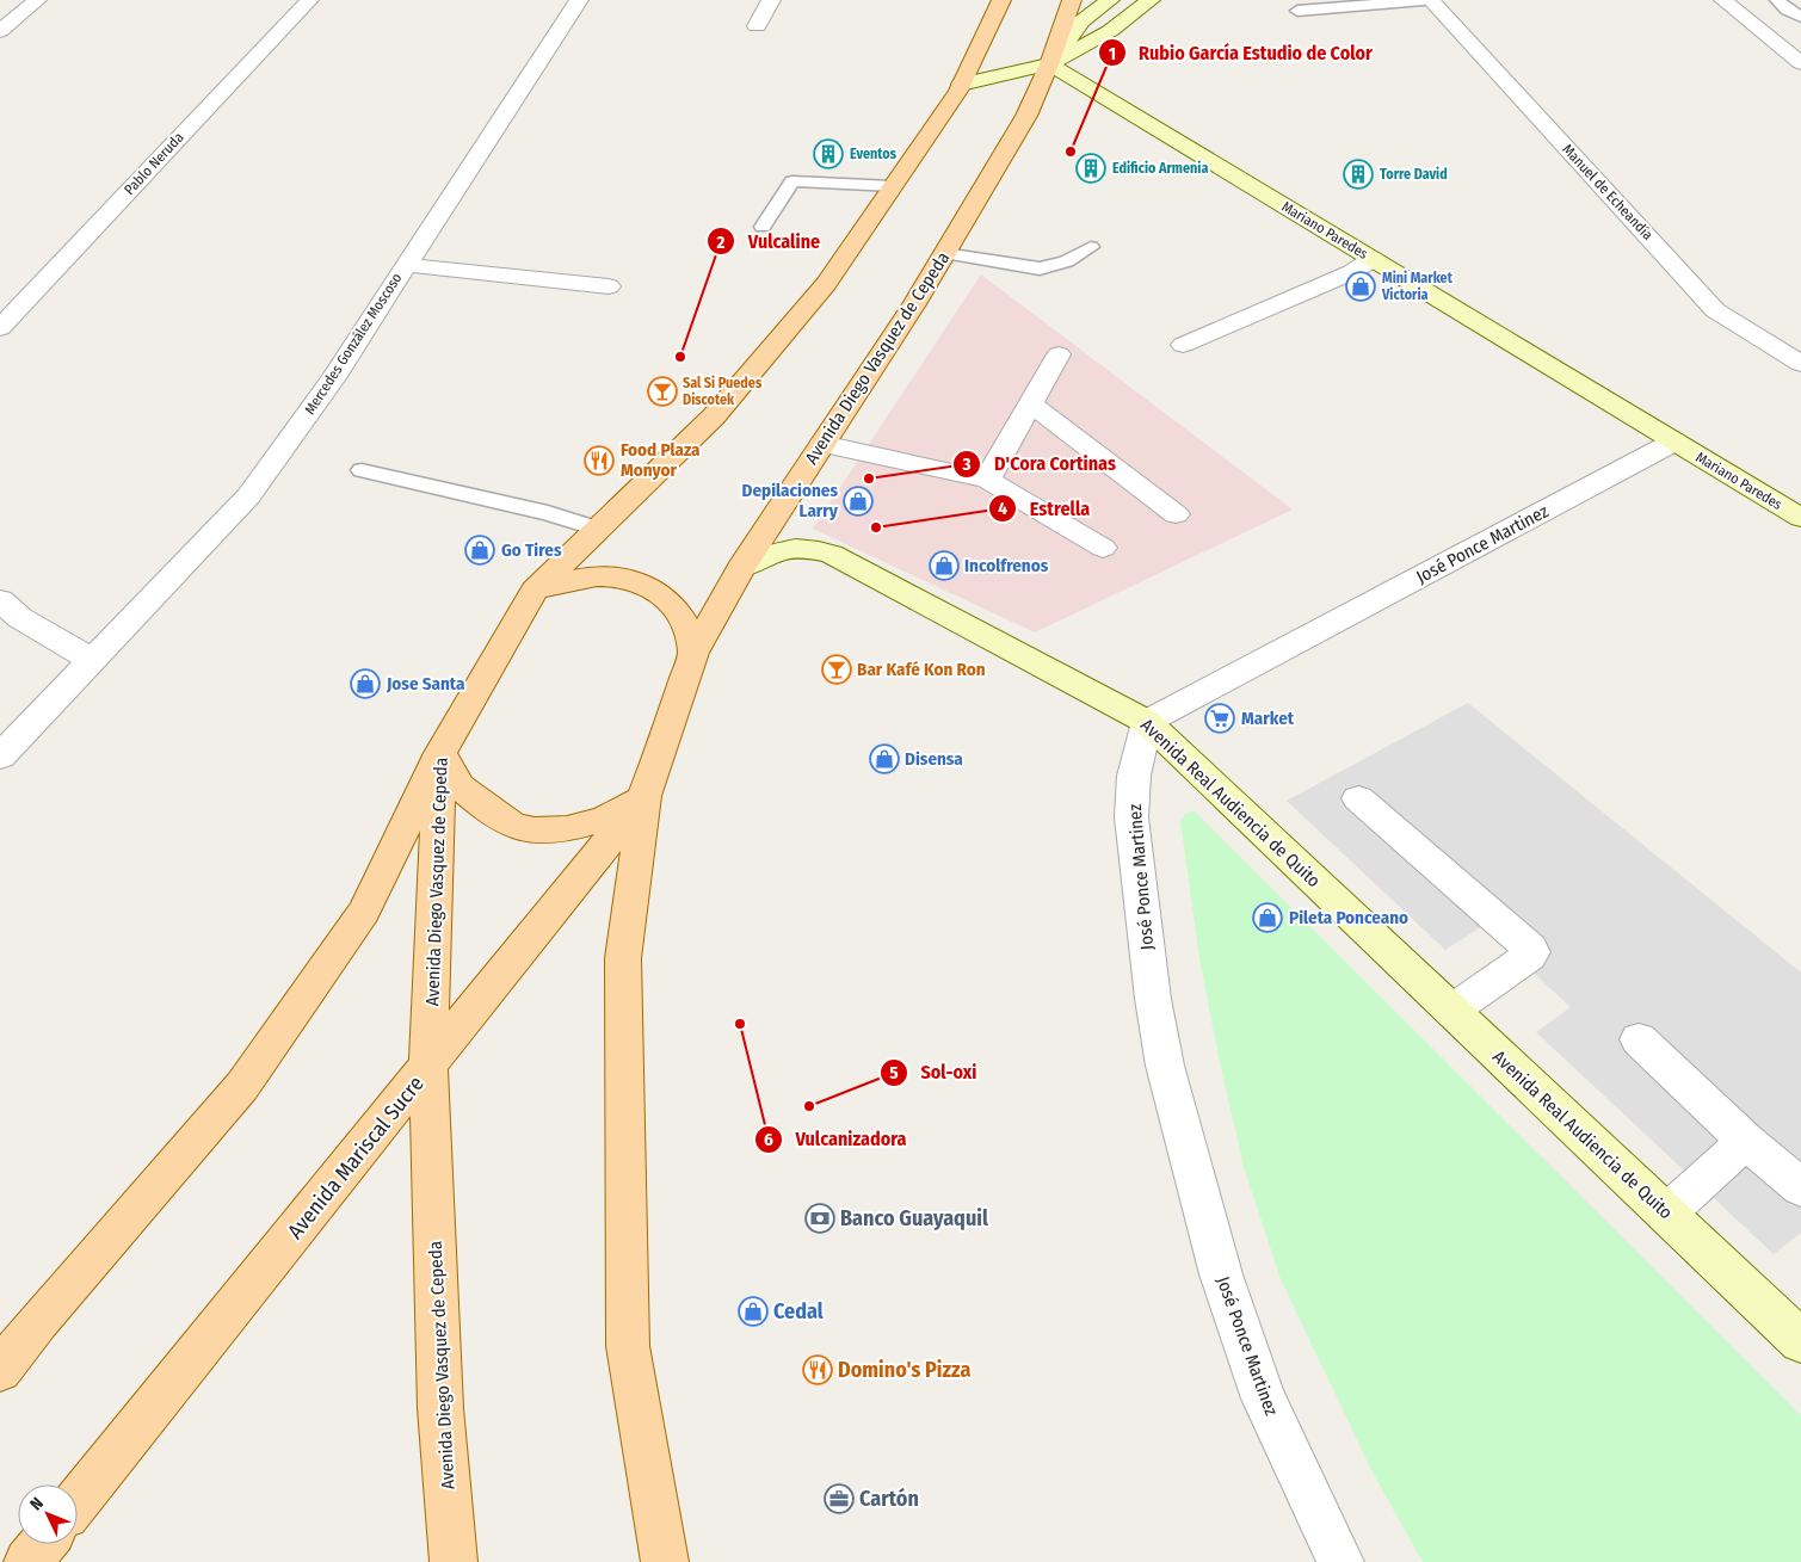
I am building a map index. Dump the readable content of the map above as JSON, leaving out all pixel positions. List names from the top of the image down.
{
  "streets": {
    "main road": [
      "Mariano Paredes",
      "Avenida Diego Vasquez de Cepeda",
      "Avenida Real Audiencia de Quito",
      "Avenida Mariscal Sucre"
    ],
    "street": [
      "Pablo Neruda",
      "Manuel de Echeandía",
      "Mercedes González Moscoso",
      "José Ponce Martinez"
    ]
  },
  "crossings": [
    ["Mariano Paredes", "Avenida Diego Vasquez de Cepeda"],
    ["Mariano Paredes", "José Ponce Martinez"],
    ["Avenida Diego Vasquez de Cepeda", "Avenida Real Audiencia de Quito"],
    ["Avenida Diego Vasquez de Cepeda", "Avenida Mariscal Sucre"],
    ["José Ponce Martinez", "Avenida Real Audiencia de Quito"]
  ],
  "places": {
    "other": [
      "Rubio García Estudio de Color",
      "Vulcaline",
      "D'Cora Cortinas",
      "Estrella",
      "Vulcanizadora",
      "Sol-oxi"
    ],
    "building": ["Eventos", "Edificio Armenia", "Torre David"],
    "shop": [
      "Mini Market Victoria",
      "Depilaciones Larry",
      "Go Tires",
      "Incolfrenos",
      "Jose Santa",
      "Disensa",
      "Pileta Ponceano",
      "Cedal"
    ],
    "bar": ["Sal Si Puedes Discotek", "Bar Kafé Kon Ron"],
    "restaurant": ["Food Plaza Monyor", "Domino's Pizza"],
    "supermarket": ["Market"],
    "bank": ["Banco Guayaquil"],
    "office": ["Cartón"]
  },
  "north": "top left"
}
